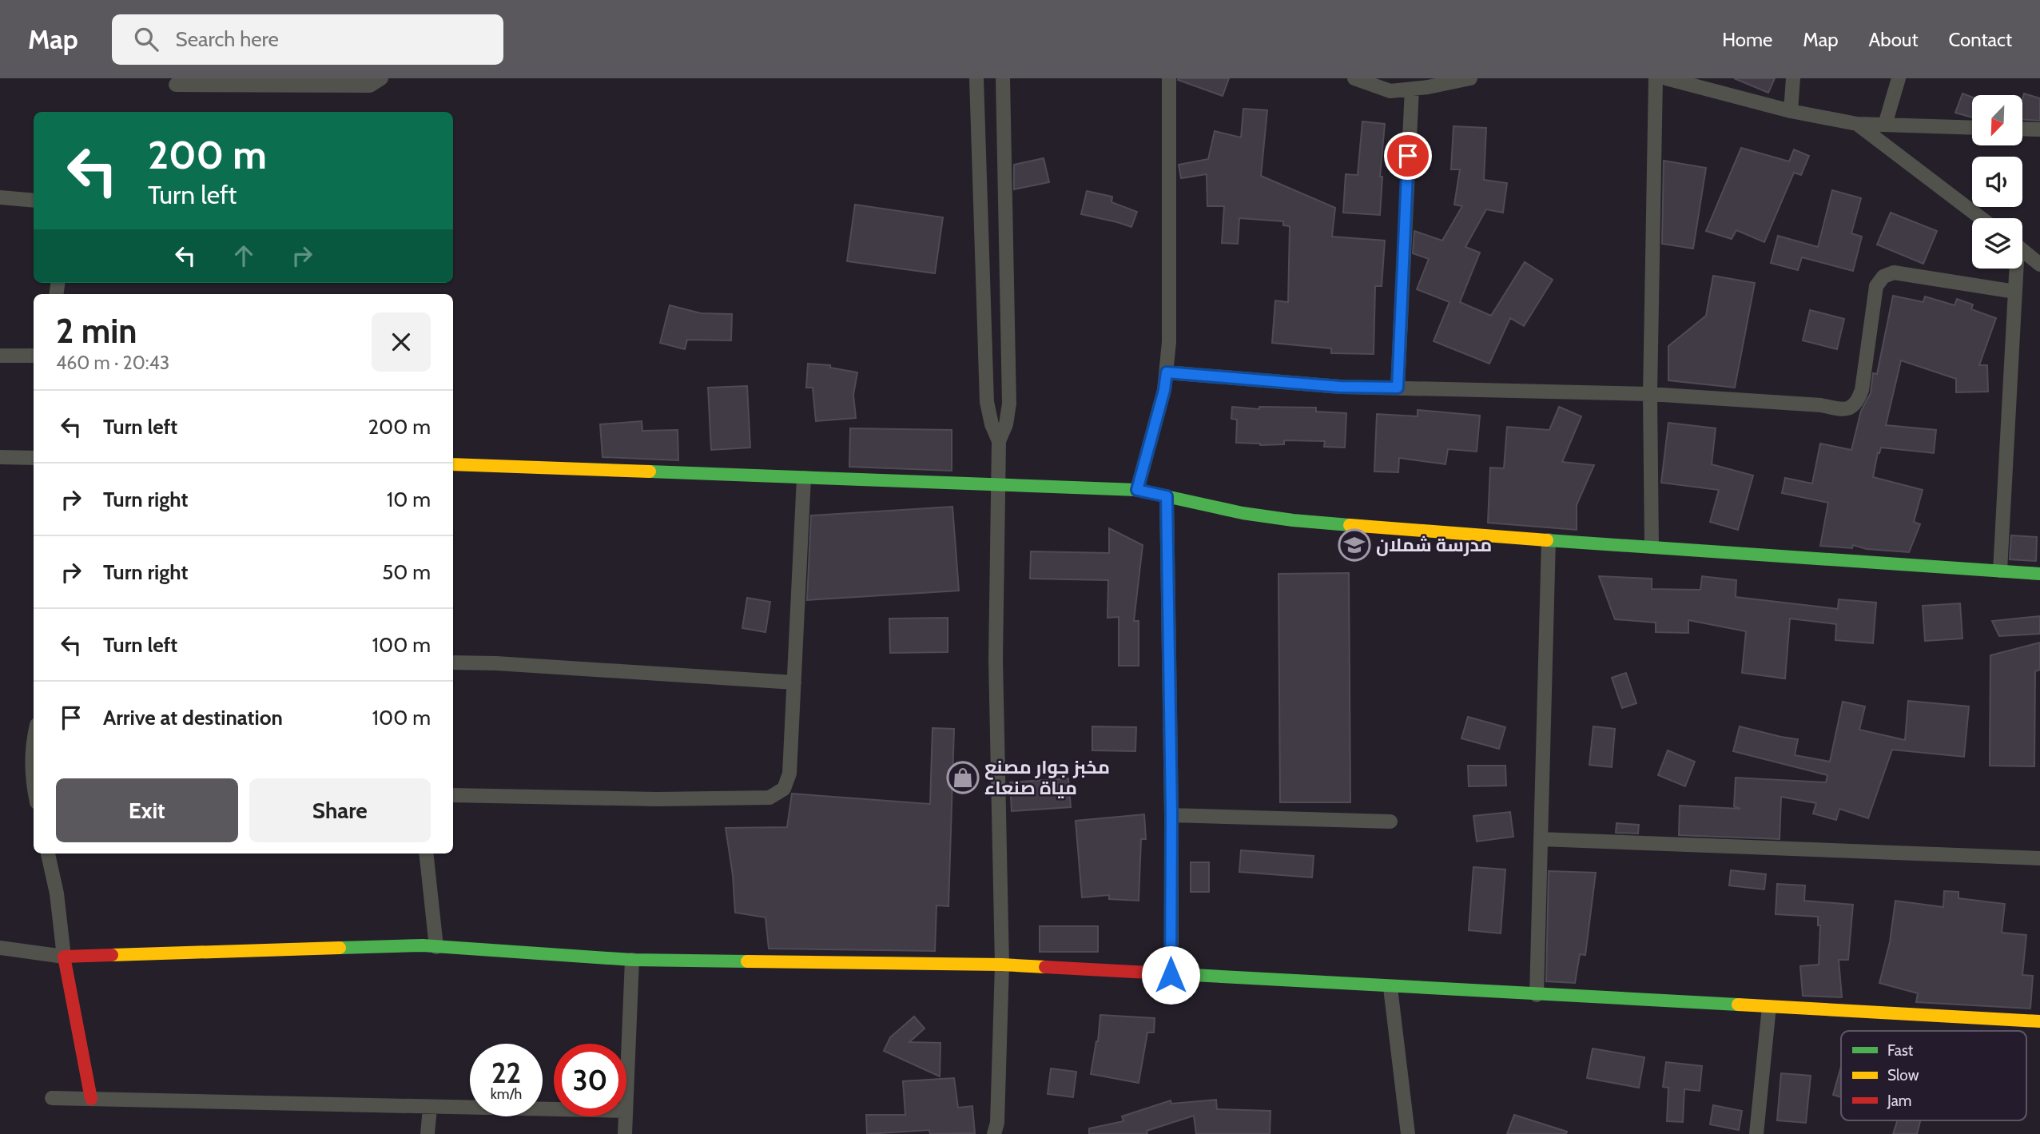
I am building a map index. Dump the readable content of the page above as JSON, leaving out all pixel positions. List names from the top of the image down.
{
  "places": {
    "school or university": ["مدرسة شملان"],
    "shop": ["مخبز جوار مصنع مياة صنعاء"]
  },
  "legend": ["Fast", "Slow", "Jam"],
  "north": "bottom left",
  "page": {
    "header": "Map",
    "search": "Search here",
    "nav": [
      "Home",
      "Map",
      "About",
      "Contact"
    ],
    "turn": ["200 m", "Turn left"],
    "heading": ["2 min", "460 m · 20:43"],
    "list": [
      {
        "name": "Turn left",
        "value": "200 m"
      },
      {
        "name": "Turn right",
        "value": "10 m"
      },
      {
        "name": "Turn right",
        "value": "50 m"
      },
      {
        "name": "Turn left",
        "value": "100 m"
      },
      {
        "name": "Arrive at destination",
        "value": "100 m"
      }
    ],
    "buttons": ["Exit", "Share"],
    "speed": "22 km/h",
    "limit": "30"
  }
}
